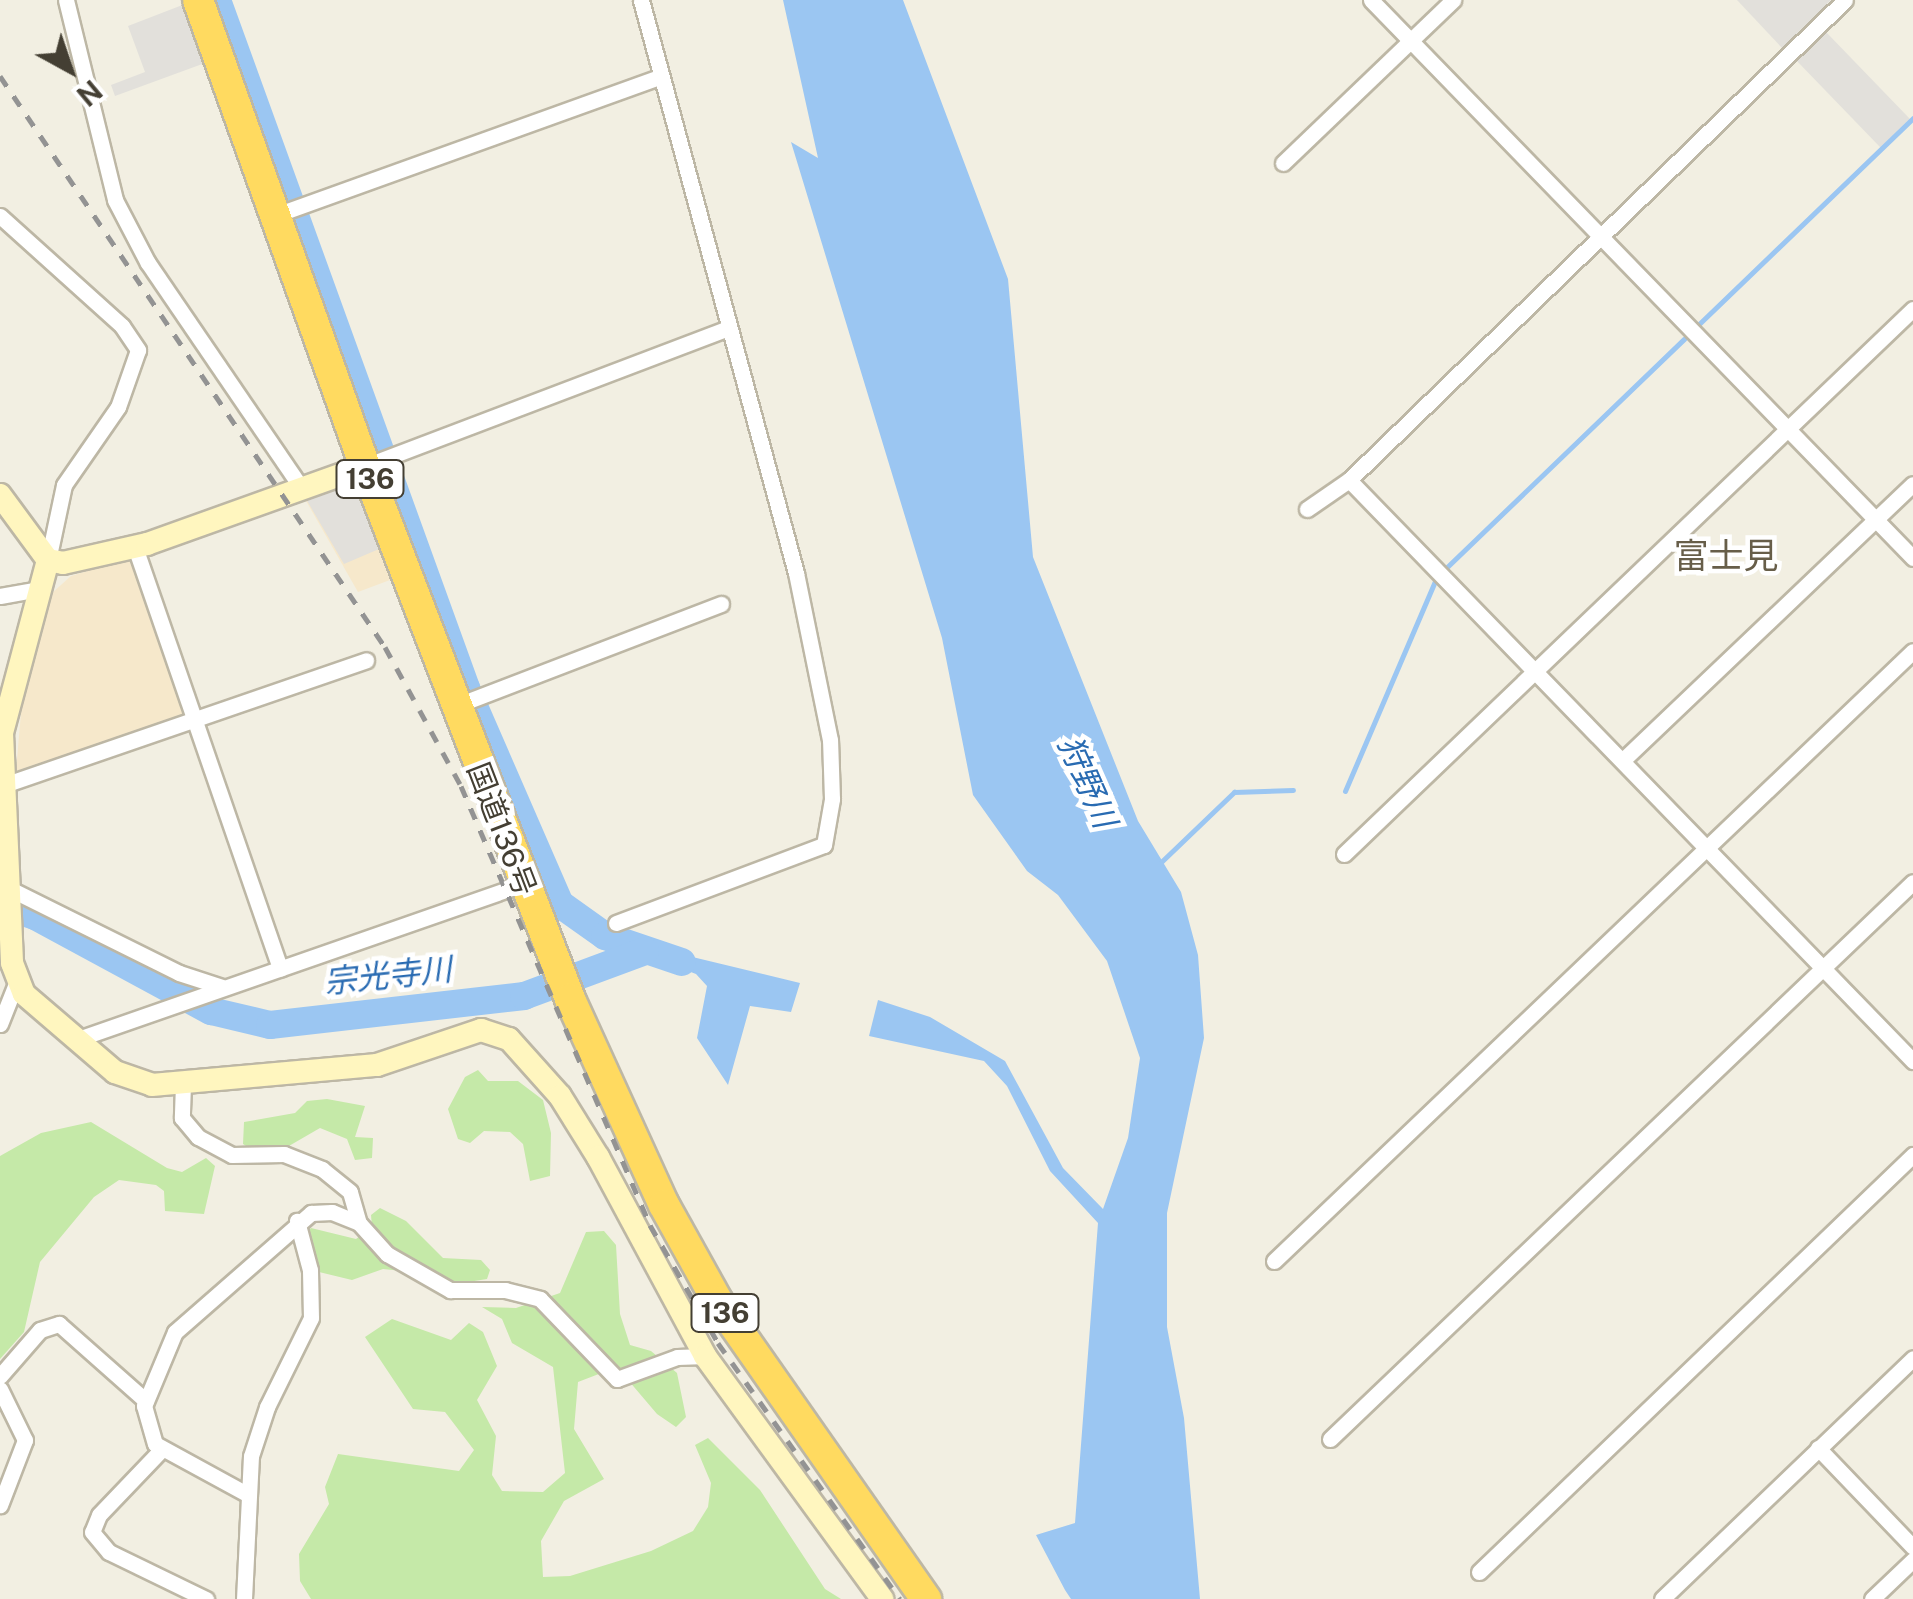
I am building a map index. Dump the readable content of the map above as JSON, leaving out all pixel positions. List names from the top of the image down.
{
  "streets": {
    "highway": ["136", "国道136号"]
  },
  "districts": ["富士見"],
  "water": ["狩野川", "宗光寺川"],
  "north": "bottom right"
}
